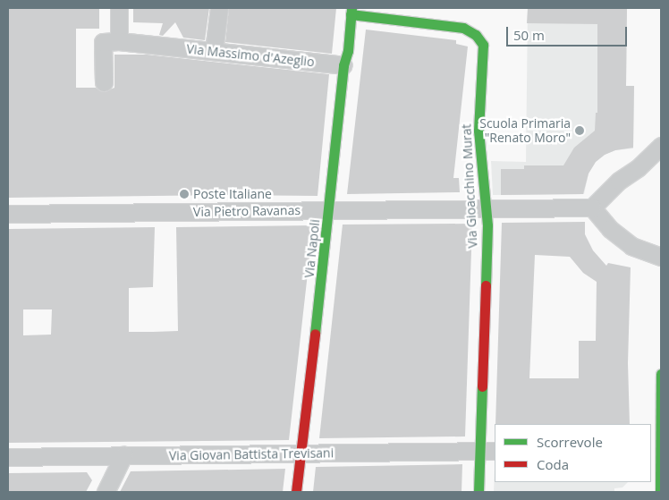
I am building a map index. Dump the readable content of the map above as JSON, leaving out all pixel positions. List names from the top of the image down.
{
  "streets": {
    "street": [
      "Via Massimo d'Azeglio",
      "Via Gioacchino Murat",
      "Via Pietro Ravanas",
      "Via Napoli",
      "Via Giovan Battista Trevisani"
    ]
  },
  "crossings": [
    ["Via Massimo d'Azeglio", "Via Napoli"],
    ["Via Gioacchino Murat", "Via Pietro Ravanas"],
    ["Via Gioacchino Murat", "Via Napoli"],
    ["Via Gioacchino Murat", "Via Giovan Battista Trevisani"],
    ["Via Pietro Ravanas", "Via Napoli"],
    ["Via Napoli", "Via Giovan Battista Trevisani"]
  ],
  "places": ["Scuola Primaria \"Renato Moro\"", "Poste Italiane"],
  "legend": ["Scorrevole", "Coda"],
  "scale_bar": "50 m"
}
